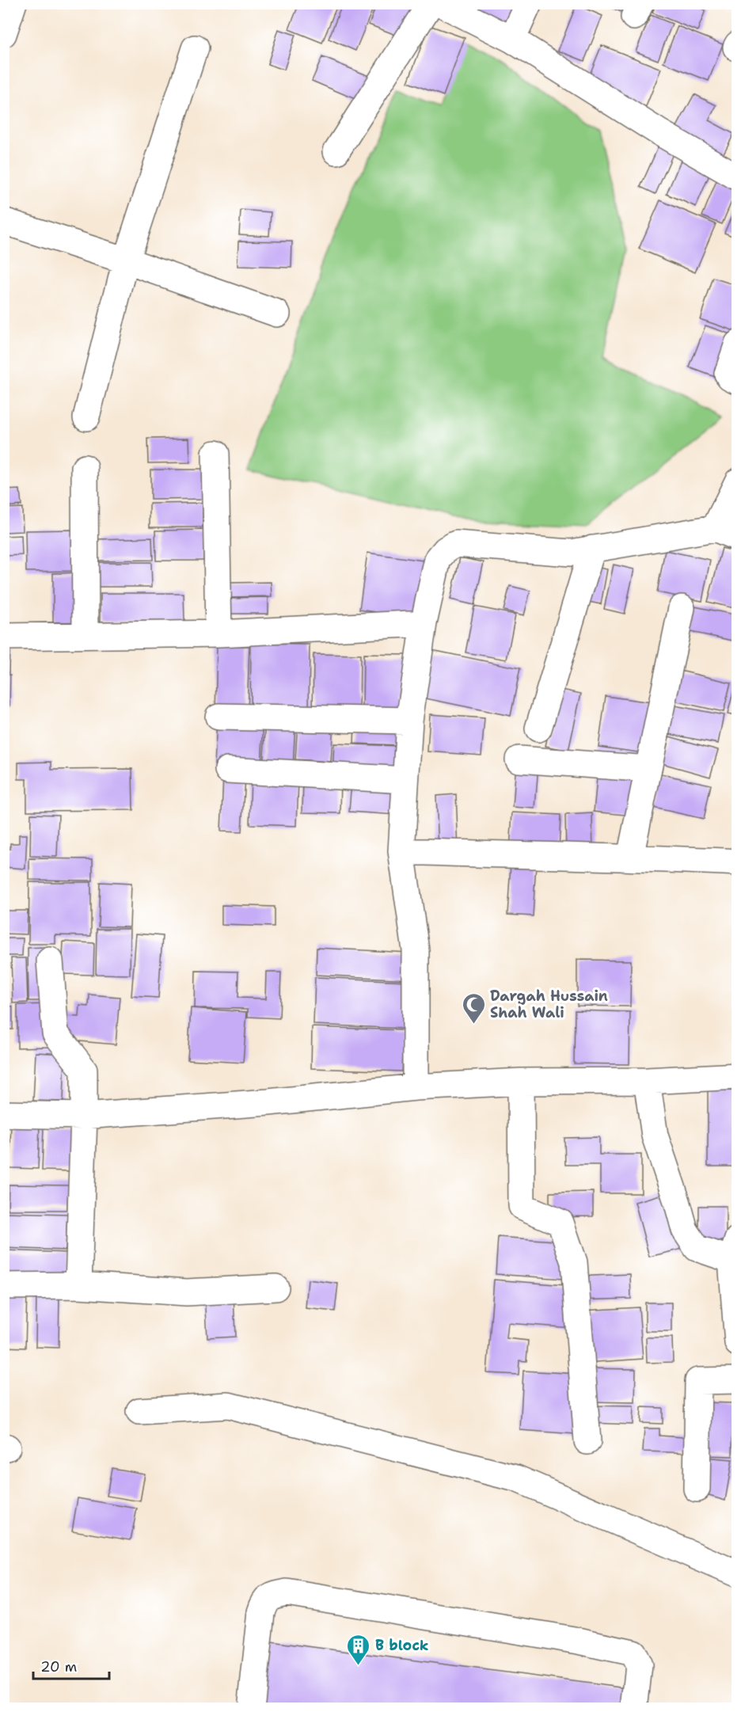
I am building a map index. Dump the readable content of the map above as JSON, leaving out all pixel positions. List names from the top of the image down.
{
  "places": {
    "mosque": ["Dargah Hussain Shah Wali"],
    "building": ["B block"]
  },
  "scale_bar": "20 m"
}
